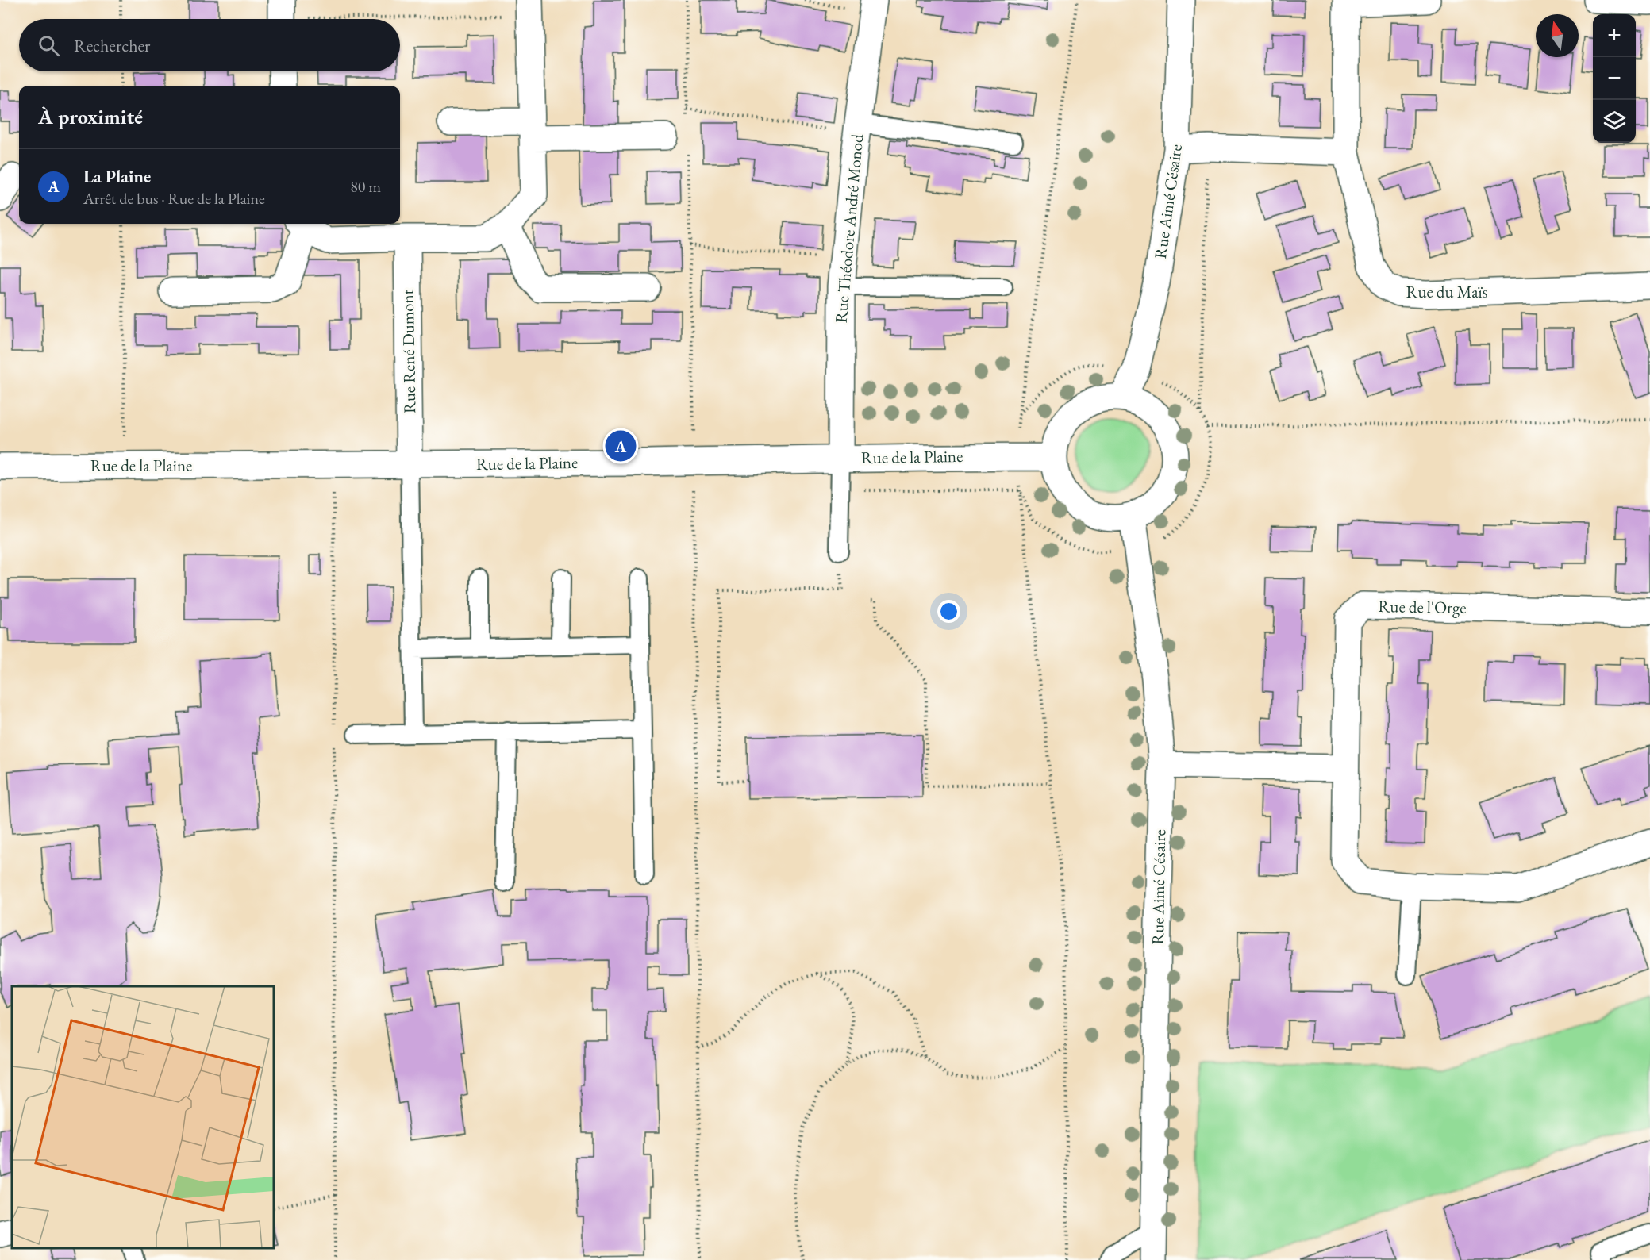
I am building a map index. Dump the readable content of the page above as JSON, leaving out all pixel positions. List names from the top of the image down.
{
  "streets": {
    "street": [
      "Rue Aimé Césaire",
      "Rue Théodore André Monod",
      "Rue du Maïs",
      "Rue René Dumont",
      "Rue de la Plaine",
      "Rue de l'Orge"
    ]
  },
  "crossings": [
    ["Rue Aimé Césaire", "Rue de la Plaine"],
    ["Rue Théodore André Monod", "Rue de la Plaine"],
    ["Rue René Dumont", "Rue de la Plaine"]
  ],
  "north": "top",
  "page": {
    "map_buttons": ["+", "−"],
    "search": "Rechercher",
    "heading": "À proximité",
    "list": [
      {
        "mark": "A",
        "name": "La Plaine",
        "note": "Arrêt de bus · Rue de la Plaine",
        "value": "80 m"
      }
    ],
    "pins": "A"
  }
}
